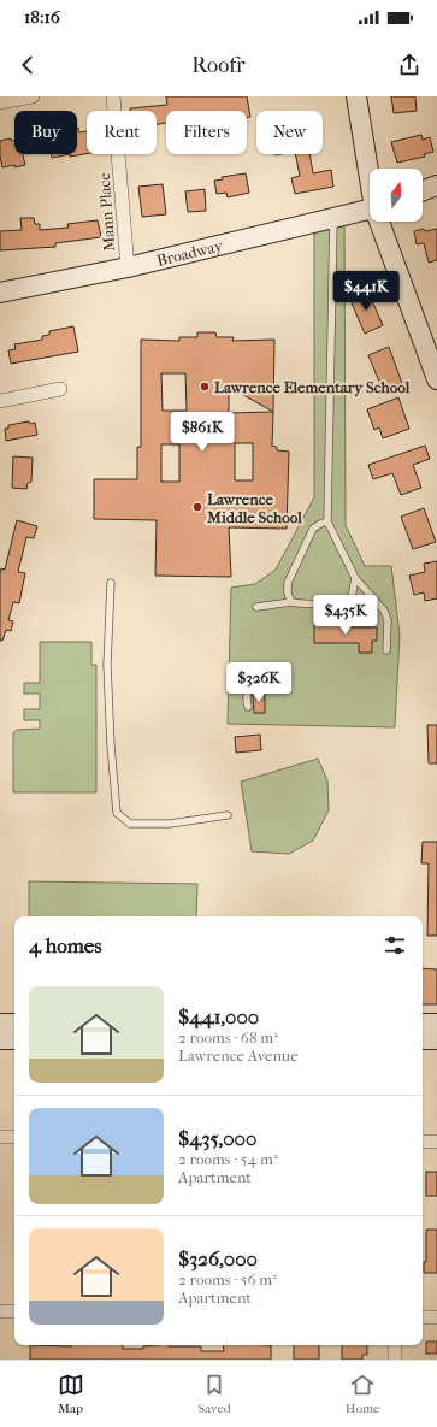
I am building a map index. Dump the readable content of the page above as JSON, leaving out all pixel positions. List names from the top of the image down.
{
  "streets": {
    "main road": ["Broadway"],
    "street": ["Mann Place"]
  },
  "crossings": [
    ["Mann Place", "Broadway"]
  ],
  "places": ["Lawrence Elementary School", "Lawrence Middle School"],
  "north": "top",
  "page": {
    "status": "18:16",
    "header": "Roofr",
    "chip": [
      "Buy",
      "Rent",
      "Filters",
      "New"
    ],
    "price": [
      "$441K",
      "$861K",
      "$435K",
      "$326K"
    ],
    "heading": "4 homes",
    "list": [
      {
        "name": "$441,000",
        "note": "2 rooms · 68 m² · Lawrence Avenue"
      },
      {
        "name": "$435,000",
        "note": "2 rooms · 54 m² · Apartment"
      },
      {
        "name": "$326,000",
        "note": "2 rooms · 56 m² · Apartment"
      }
    ],
    "tabs": ["Map", "Saved", "Home"]
  }
}
